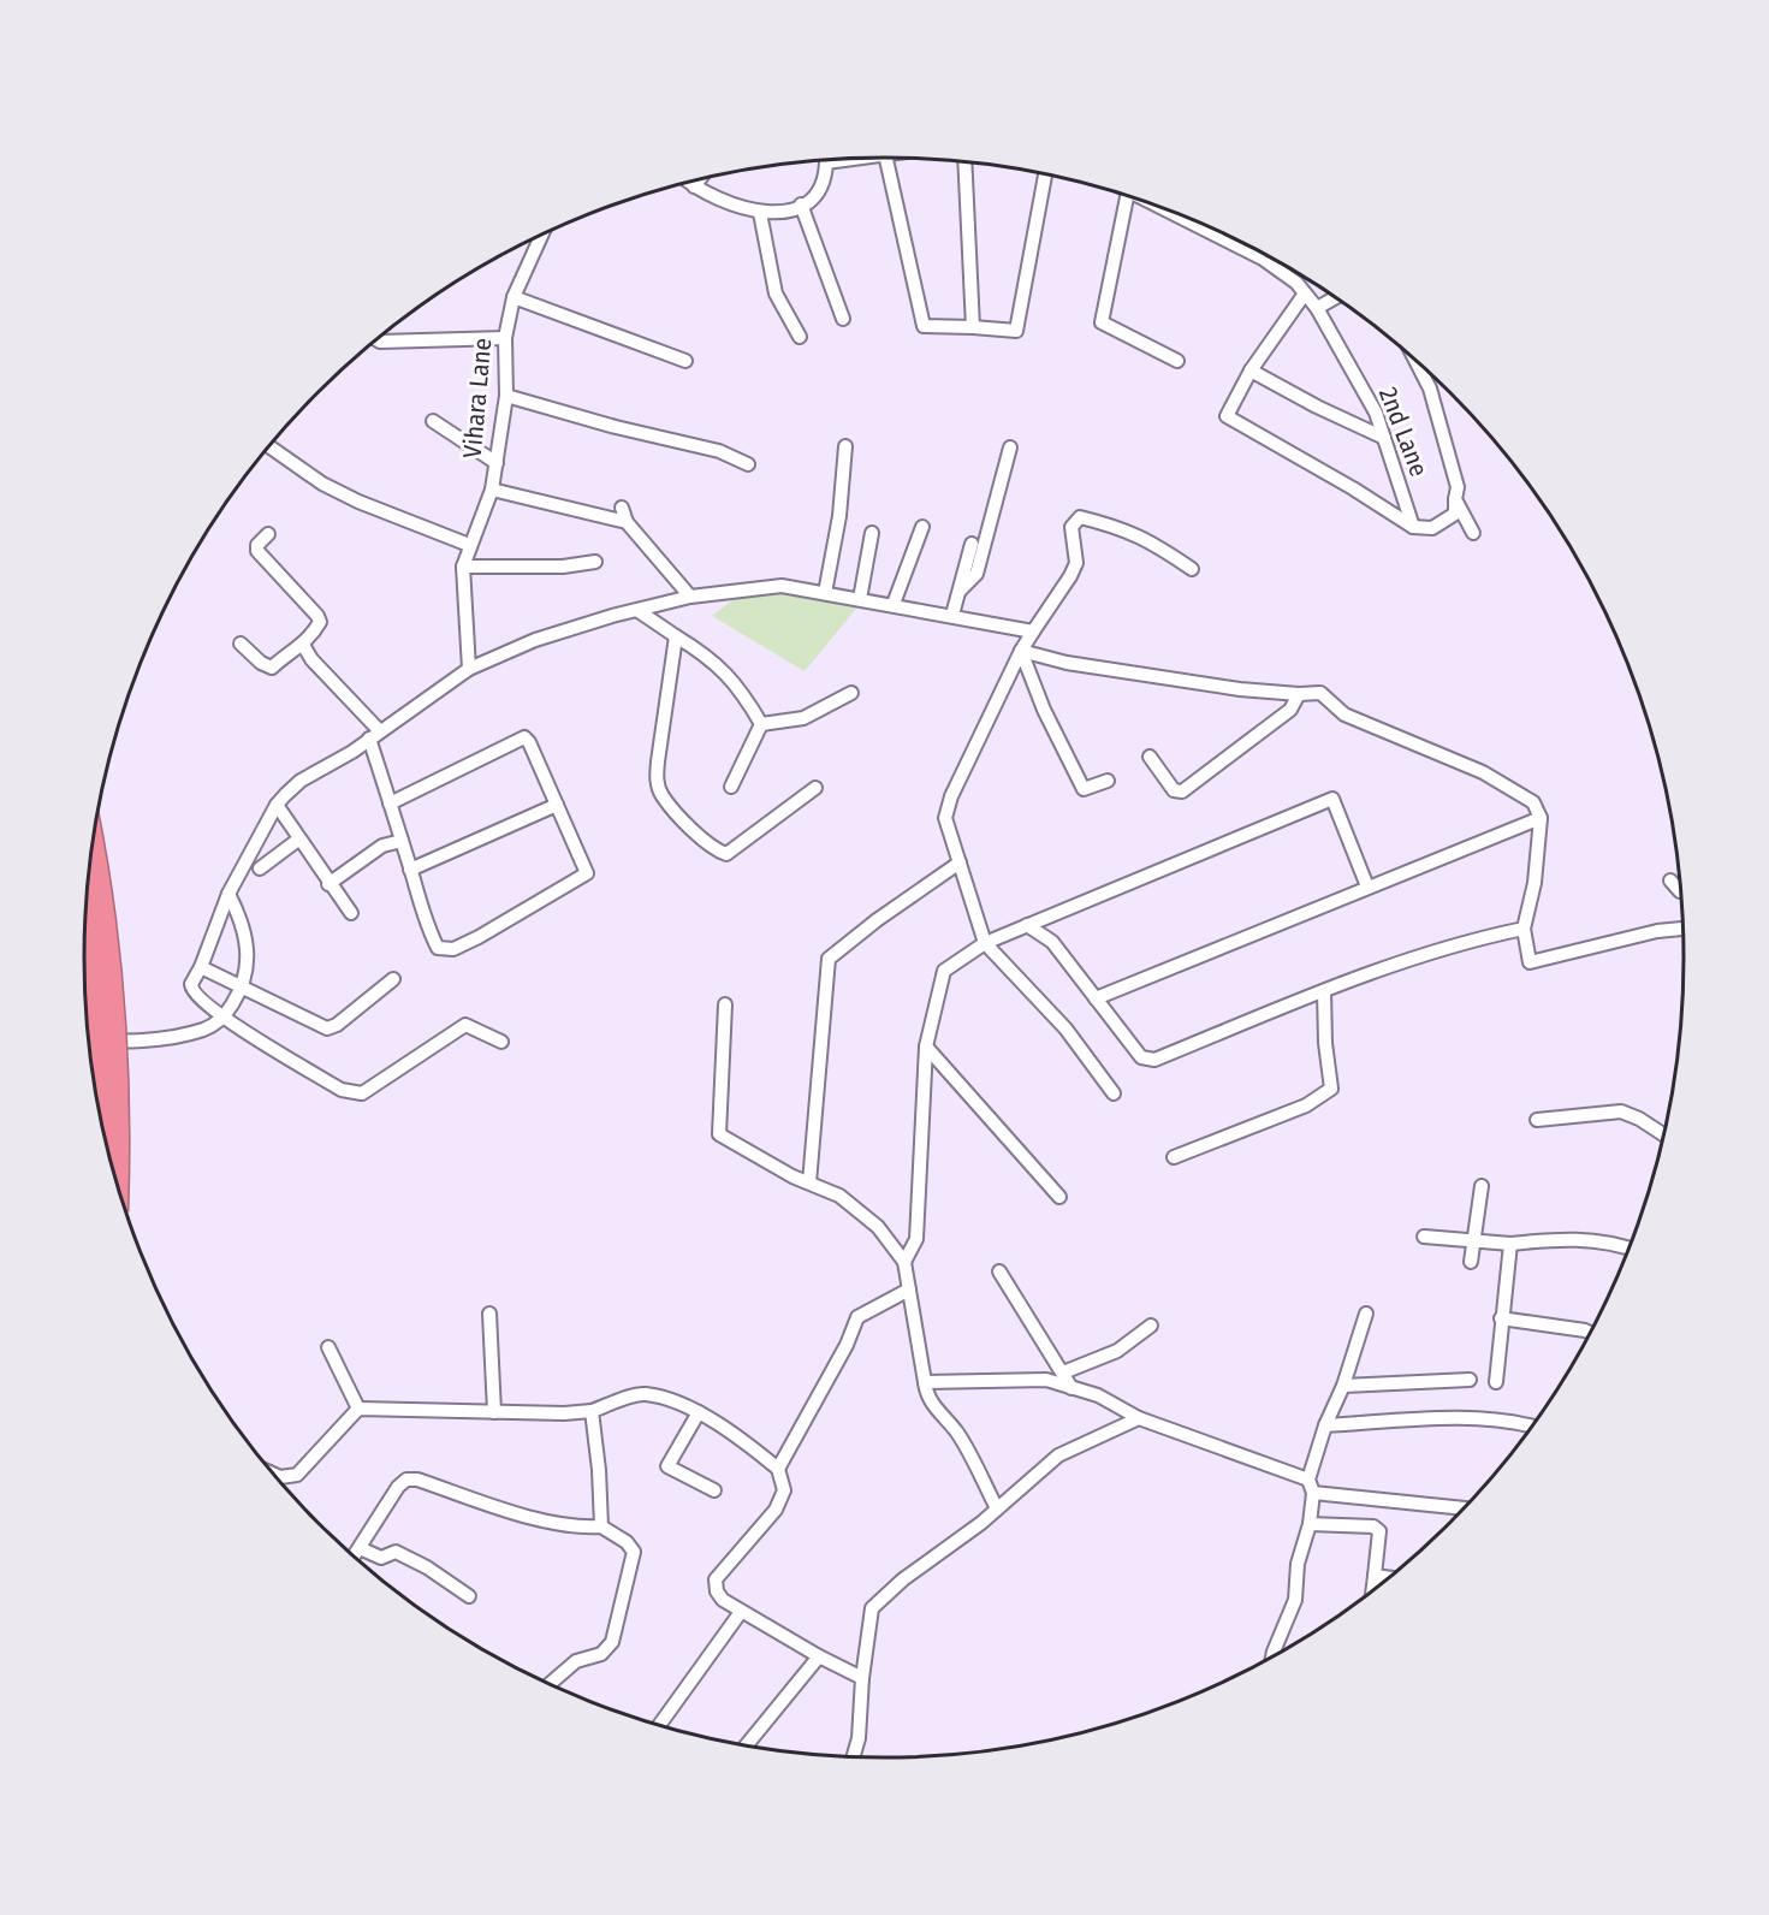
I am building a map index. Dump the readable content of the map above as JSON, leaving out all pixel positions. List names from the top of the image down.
{
  "streets": {
    "street": ["Vihara Lane", "2nd Lane"]
  }
}
